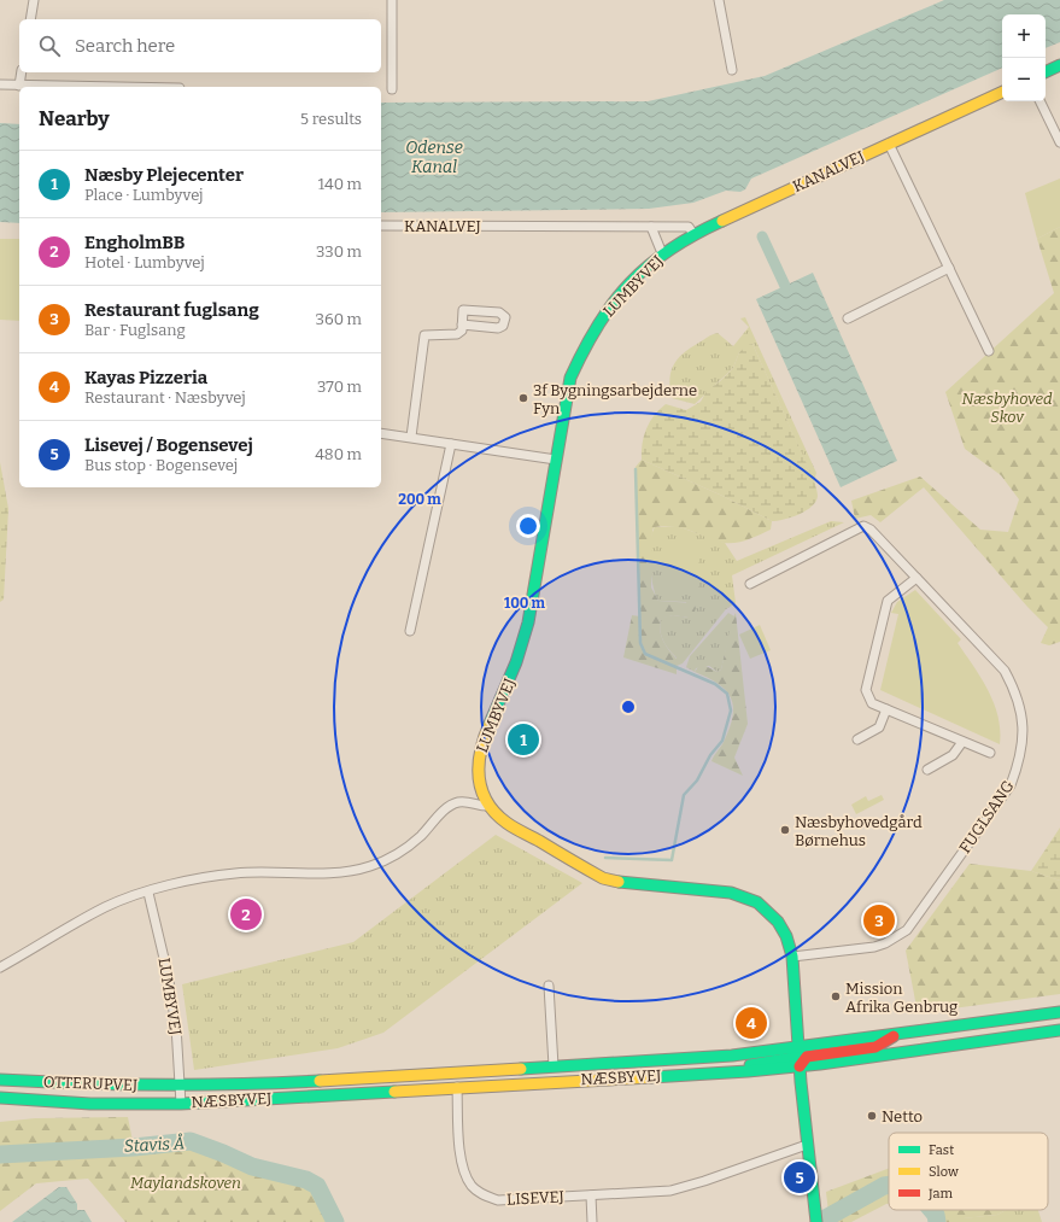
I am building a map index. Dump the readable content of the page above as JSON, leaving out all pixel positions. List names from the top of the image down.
{
  "streets": {
    "street": [
      "KANALVEJ",
      "LUMBYVEJ",
      "FUGLSANG",
      "NÆSBYVEJ",
      "OTTERUPVEJ",
      "LISEVEJ"
    ]
  },
  "crossings": [
    ["KANALVEJ", "LUMBYVEJ"],
    ["LUMBYVEJ", "NÆSBYVEJ"],
    ["LUMBYVEJ", "OTTERUPVEJ"],
    ["NÆSBYVEJ", "OTTERUPVEJ"],
    ["NÆSBYVEJ", "LISEVEJ"]
  ],
  "water": ["Odense Kanal", "Stavis Å"],
  "parks": ["Næsbyhoved Skov", "Maylandskoven"],
  "places": [
    "3f Bygningsarbejderne Fyn",
    "Næsbyhovedgård Børnehus",
    "Mission Afrika Genbrug",
    "Netto"
  ],
  "legend": ["Fast", "Slow", "Jam"],
  "page": {
    "map_buttons": ["+", "−"],
    "search": "Search here",
    "heading": ["Nearby", "5 results"],
    "list": [
      {
        "mark": "1",
        "name": "Næsby Plejecenter",
        "note": "Place · Lumbyvej",
        "value": "140 m"
      },
      {
        "mark": "2",
        "name": "EngholmBB",
        "note": "Hotel · Lumbyvej",
        "value": "330 m"
      },
      {
        "mark": "3",
        "name": "Restaurant fuglsang",
        "note": "Bar · Fuglsang",
        "value": "360 m"
      },
      {
        "mark": "4",
        "name": "Kayas Pizzeria",
        "note": "Restaurant · Næsbyvej",
        "value": "370 m"
      },
      {
        "mark": "5",
        "name": "Lisevej / Bogensevej",
        "note": "Bus stop · Bogensevej",
        "value": "480 m"
      }
    ],
    "pins": [
      "1",
      "2",
      "3",
      "4",
      "5"
    ]
  },
  "rings": ["200 m", "100 m"]
}
